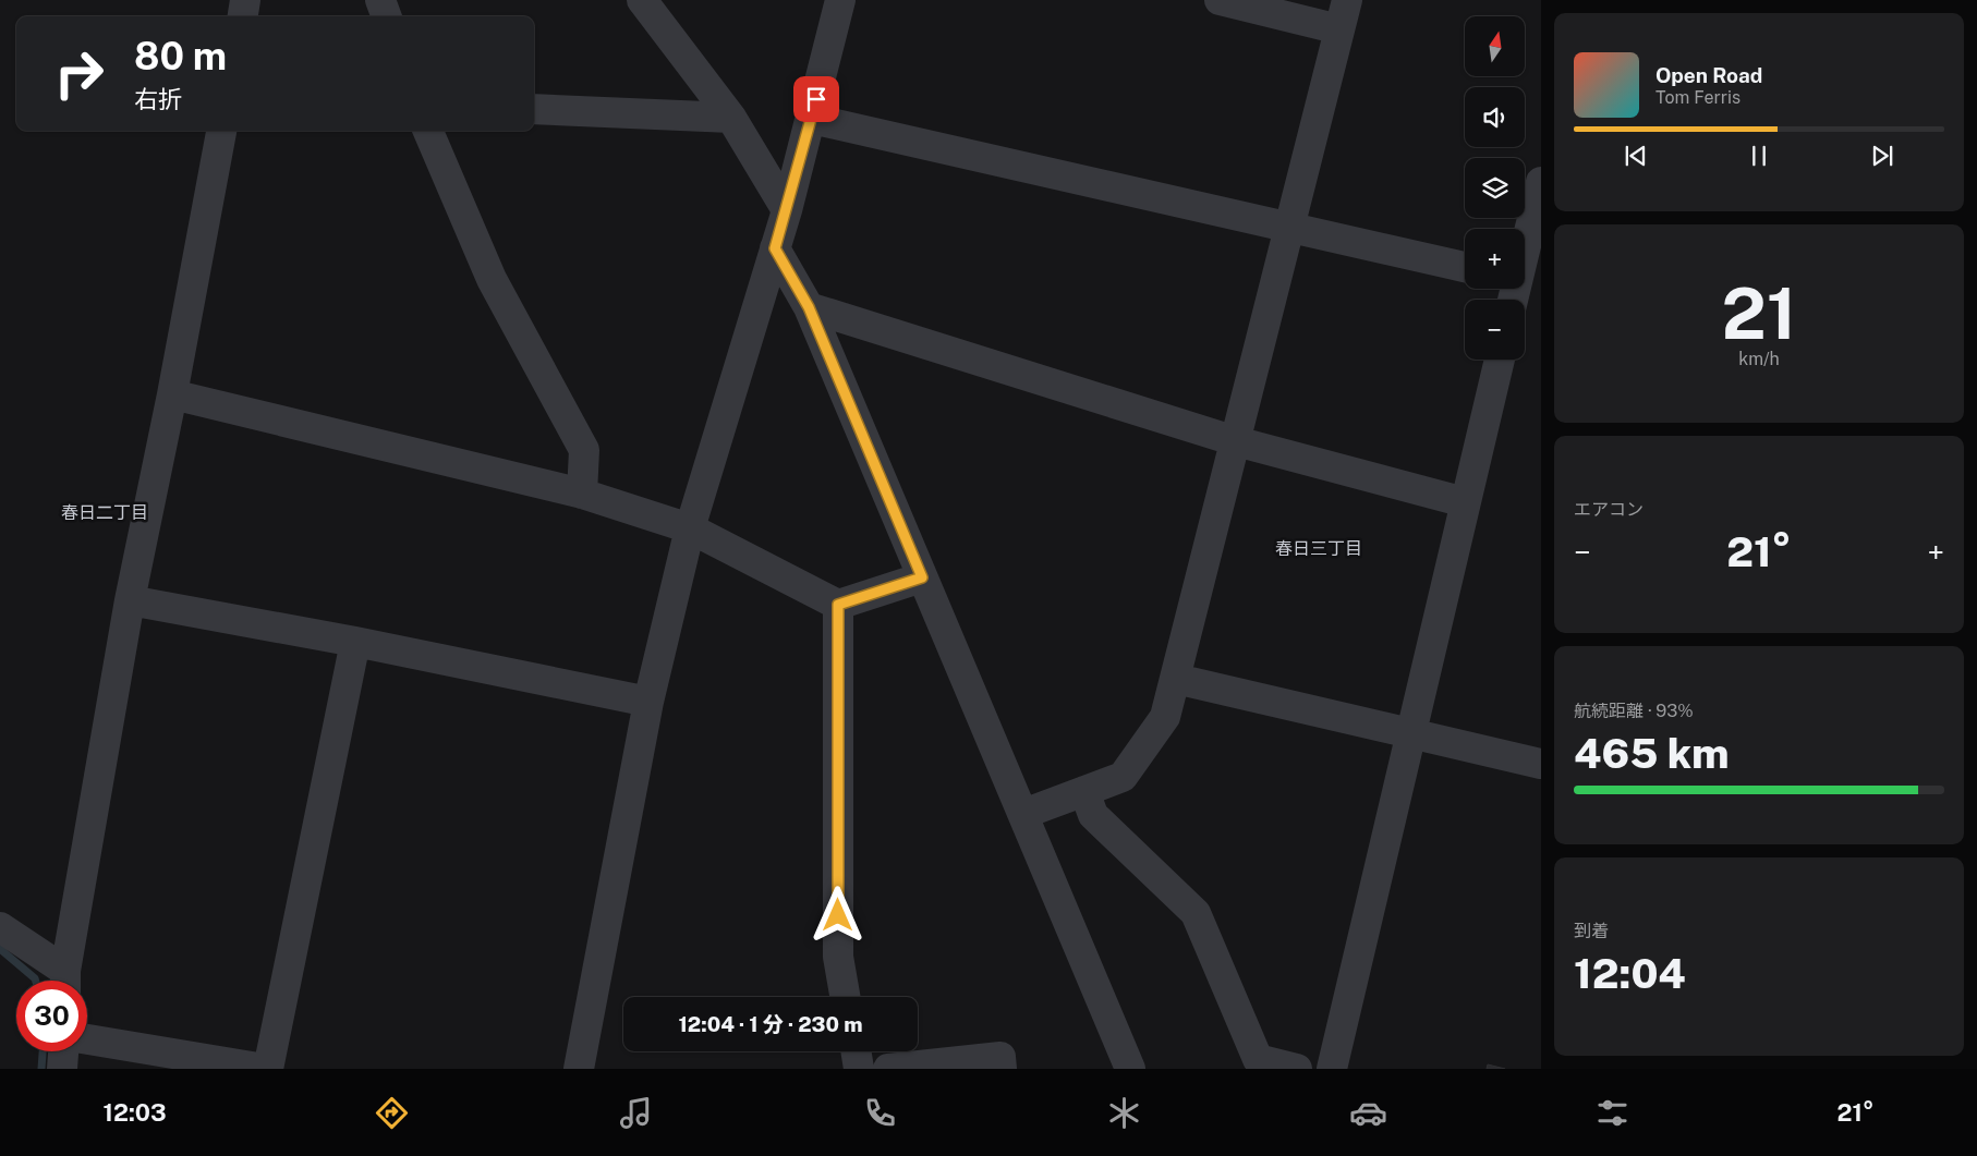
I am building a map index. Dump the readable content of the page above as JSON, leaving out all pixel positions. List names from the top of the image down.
{
  "districts": ["春日二丁目", "春日三丁目"],
  "north": "top",
  "page": {
    "map_buttons": ["+", "−"],
    "turn": ["80 m", "右折"],
    "song": ["Open Road", "Tom Ferris"],
    "tile": [
      ["21", "km/h"],
      "エアコン",
      ["航続距離 · 93%", "465 km"],
      ["到着", "12:04"]
    ],
    "heat": ["−", "21°", "+"],
    "limit": "30",
    "trip": "12:04 · 1 分 · 230 m",
    "tabs": ["12:03", "21°"]
  }
}
